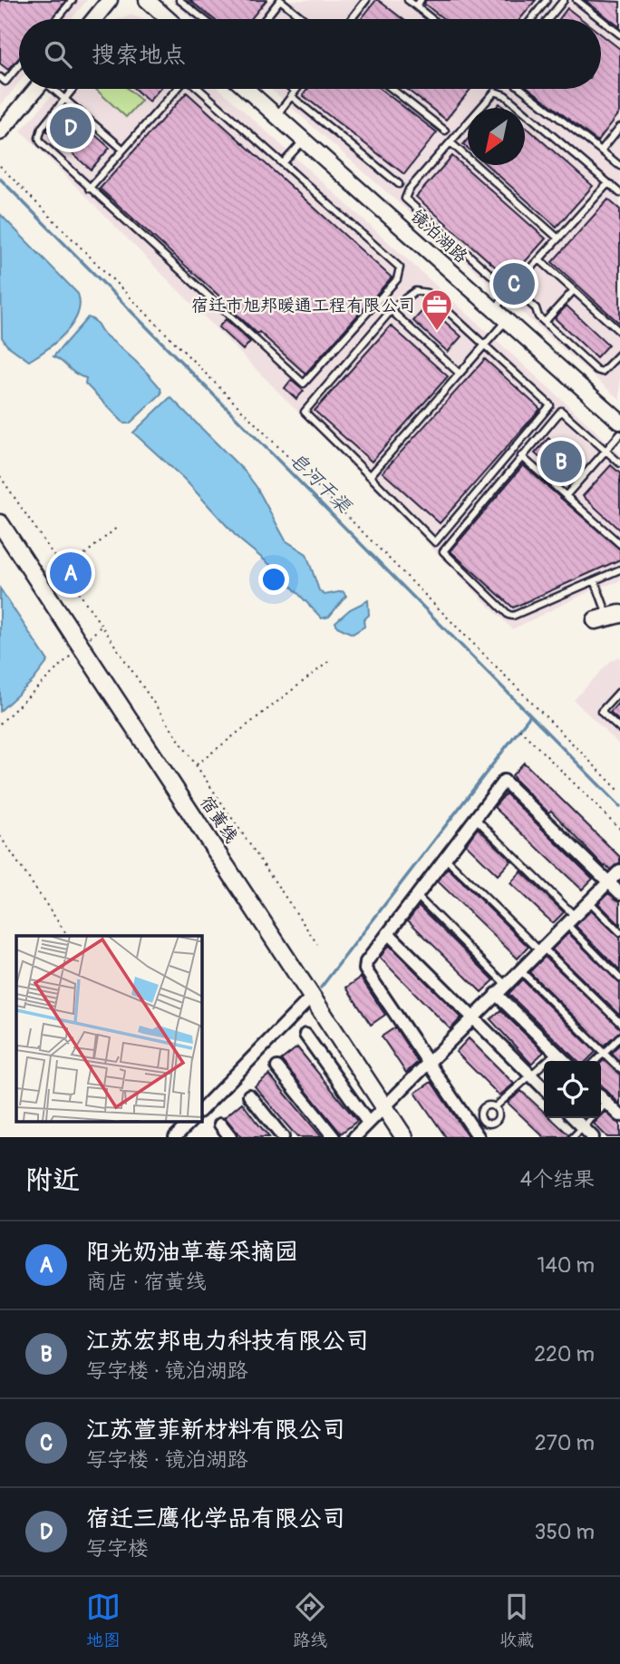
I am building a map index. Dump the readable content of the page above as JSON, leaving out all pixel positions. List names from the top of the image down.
{
  "streets": {
    "main road": ["宿黄线"],
    "street": ["镜泊湖路"]
  },
  "water": ["皂河干渠"],
  "places": {
    "office": ["宿迁市旭邦暖通工程有限公司"]
  },
  "north": "bottom left",
  "page": {
    "search": "搜索地点",
    "pins": [
      "D",
      "C",
      "B",
      "A"
    ],
    "heading": ["附近", "4个结果"],
    "list": [
      {
        "mark": "A",
        "name": "阳光奶油草莓采摘园",
        "note": "商店 · 宿黄线",
        "value": "140 m"
      },
      {
        "mark": "B",
        "name": "江苏宏邦电力科技有限公司",
        "note": "写字楼 · 镜泊湖路",
        "value": "220 m"
      },
      {
        "mark": "C",
        "name": "江苏萱菲新材料有限公司",
        "note": "写字楼 · 镜泊湖路",
        "value": "270 m"
      },
      {
        "mark": "D",
        "name": "宿迁三鹰化学品有限公司",
        "note": "写字楼",
        "value": "350 m"
      }
    ],
    "nav": ["地图", "路线", "收藏"]
  }
}
